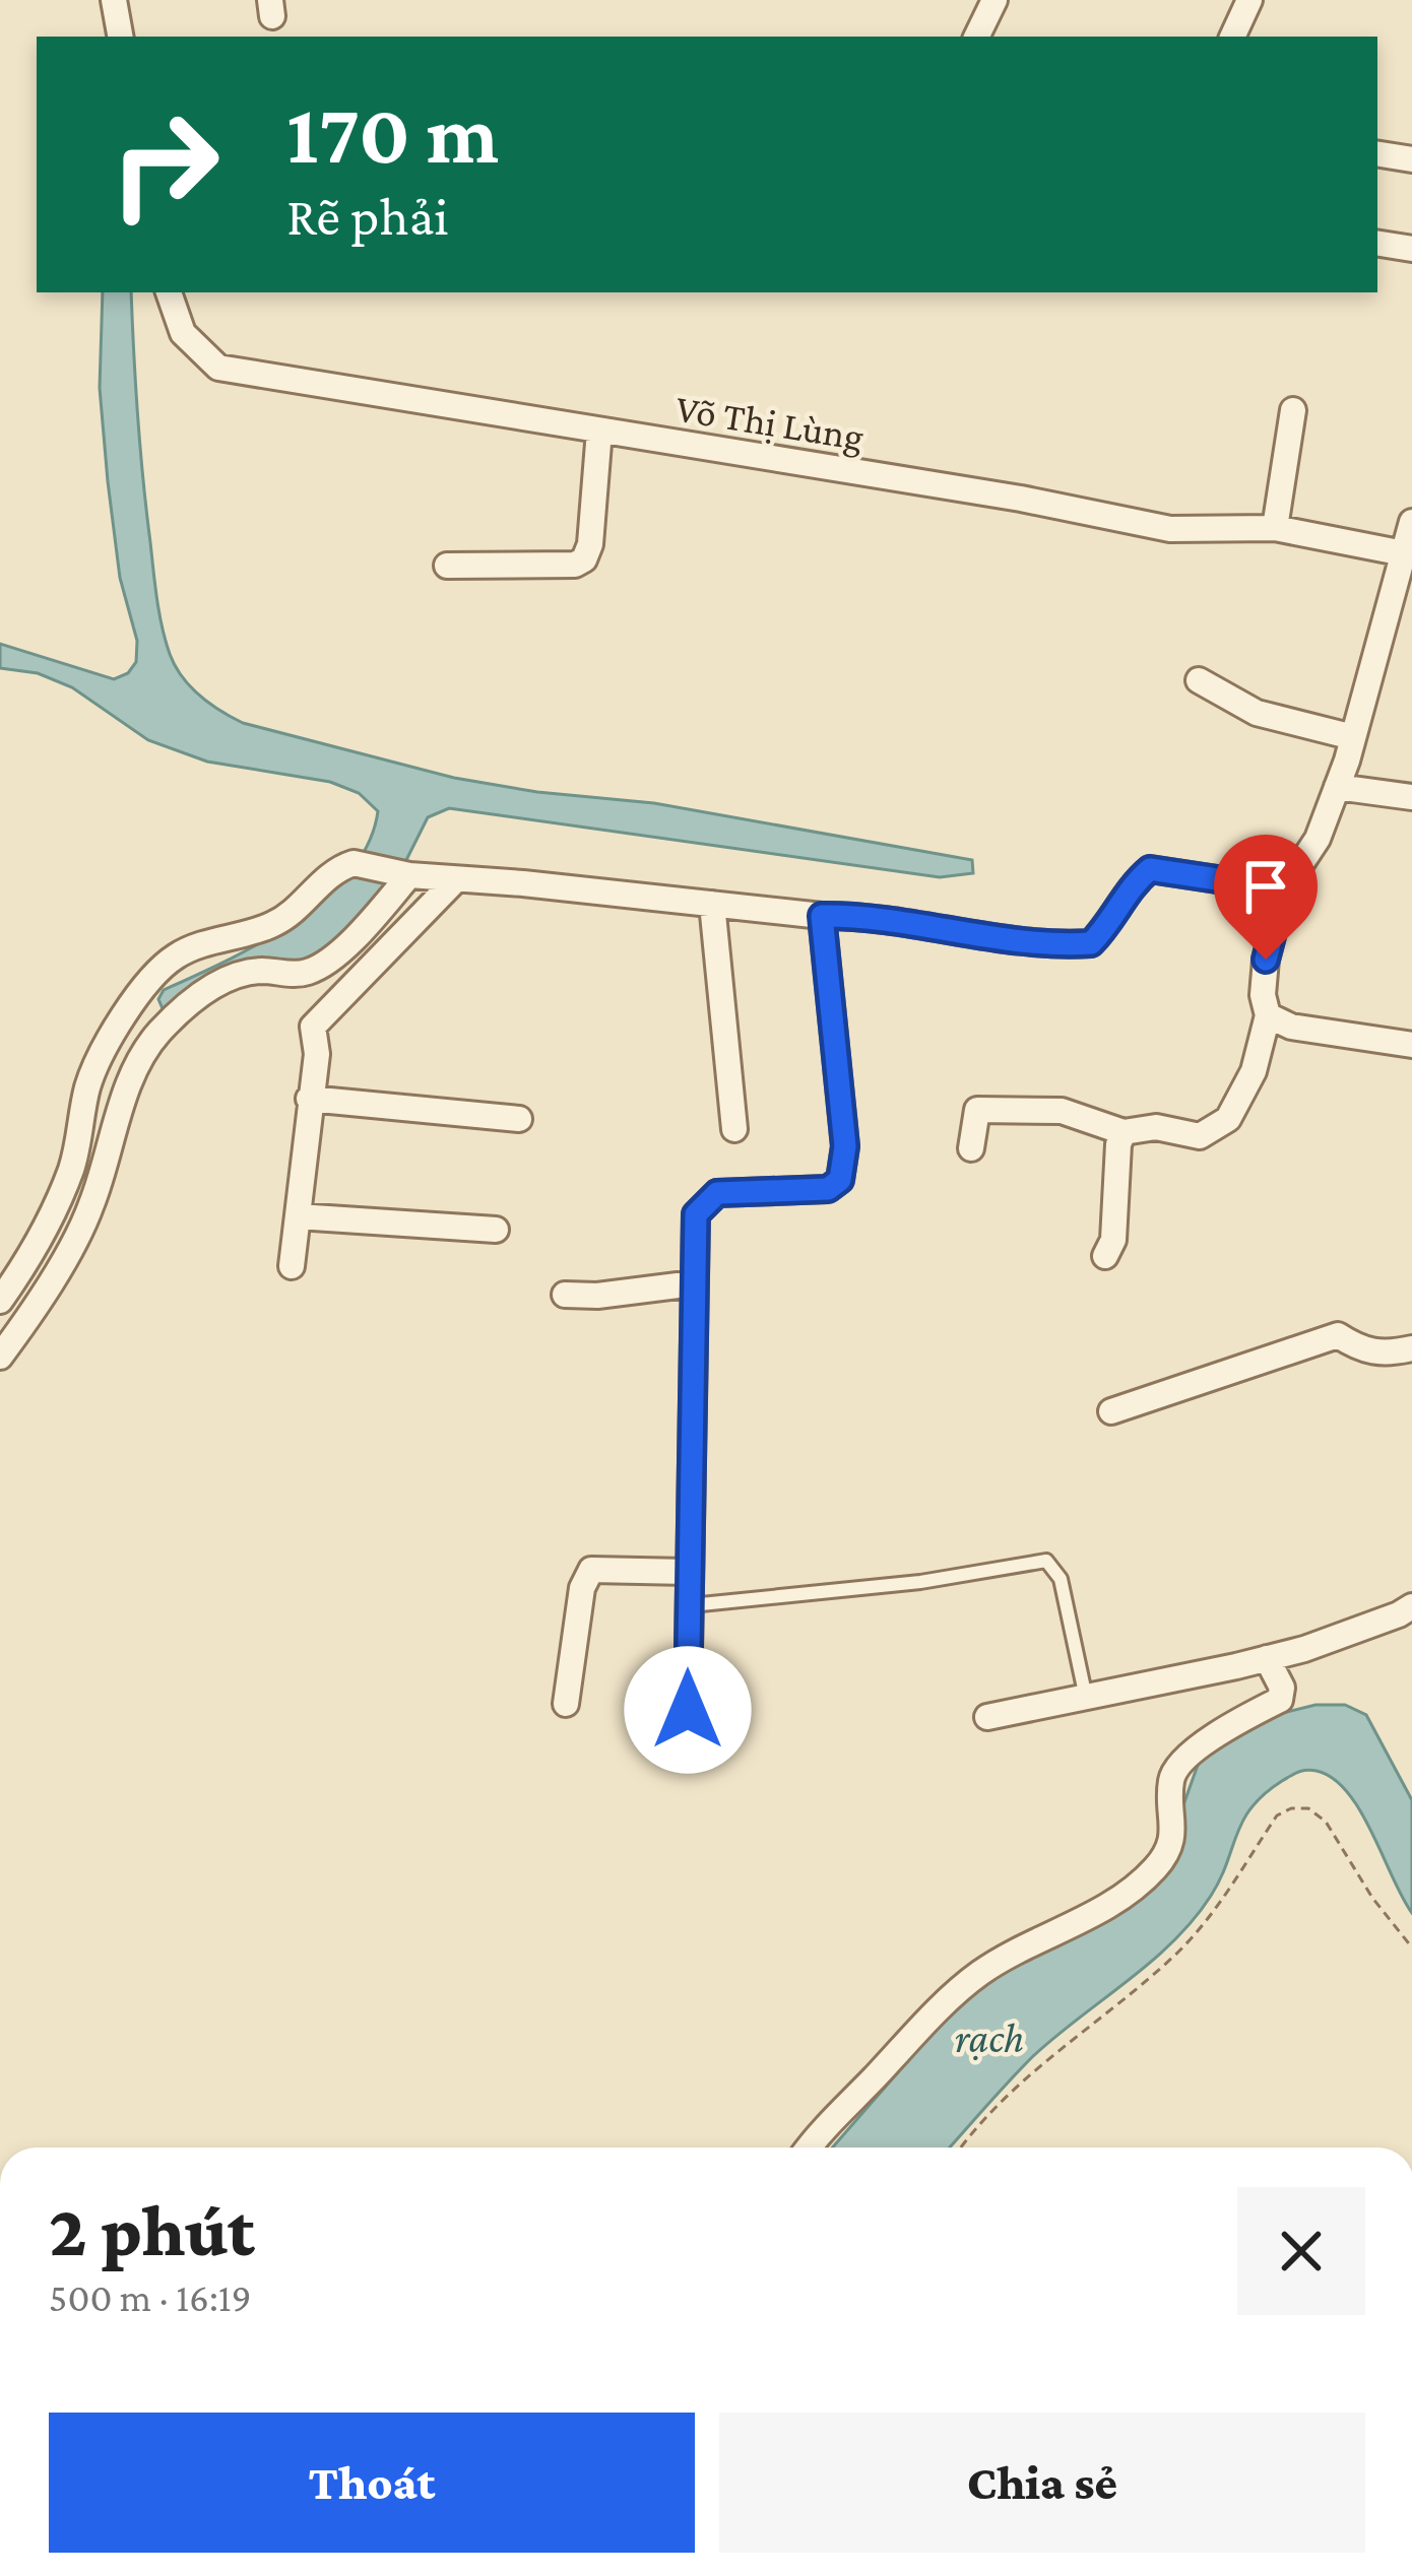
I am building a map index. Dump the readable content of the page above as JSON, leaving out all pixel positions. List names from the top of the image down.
{
  "streets": {
    "street": ["Võ Thị Lùng"]
  },
  "water": ["rạch"],
  "page": {
    "turn": ["170 m", "Rẽ phải"],
    "heading": ["2 phút", "500 m · 16:19"],
    "buttons": ["Thoát", "Chia sẻ"]
  }
}
